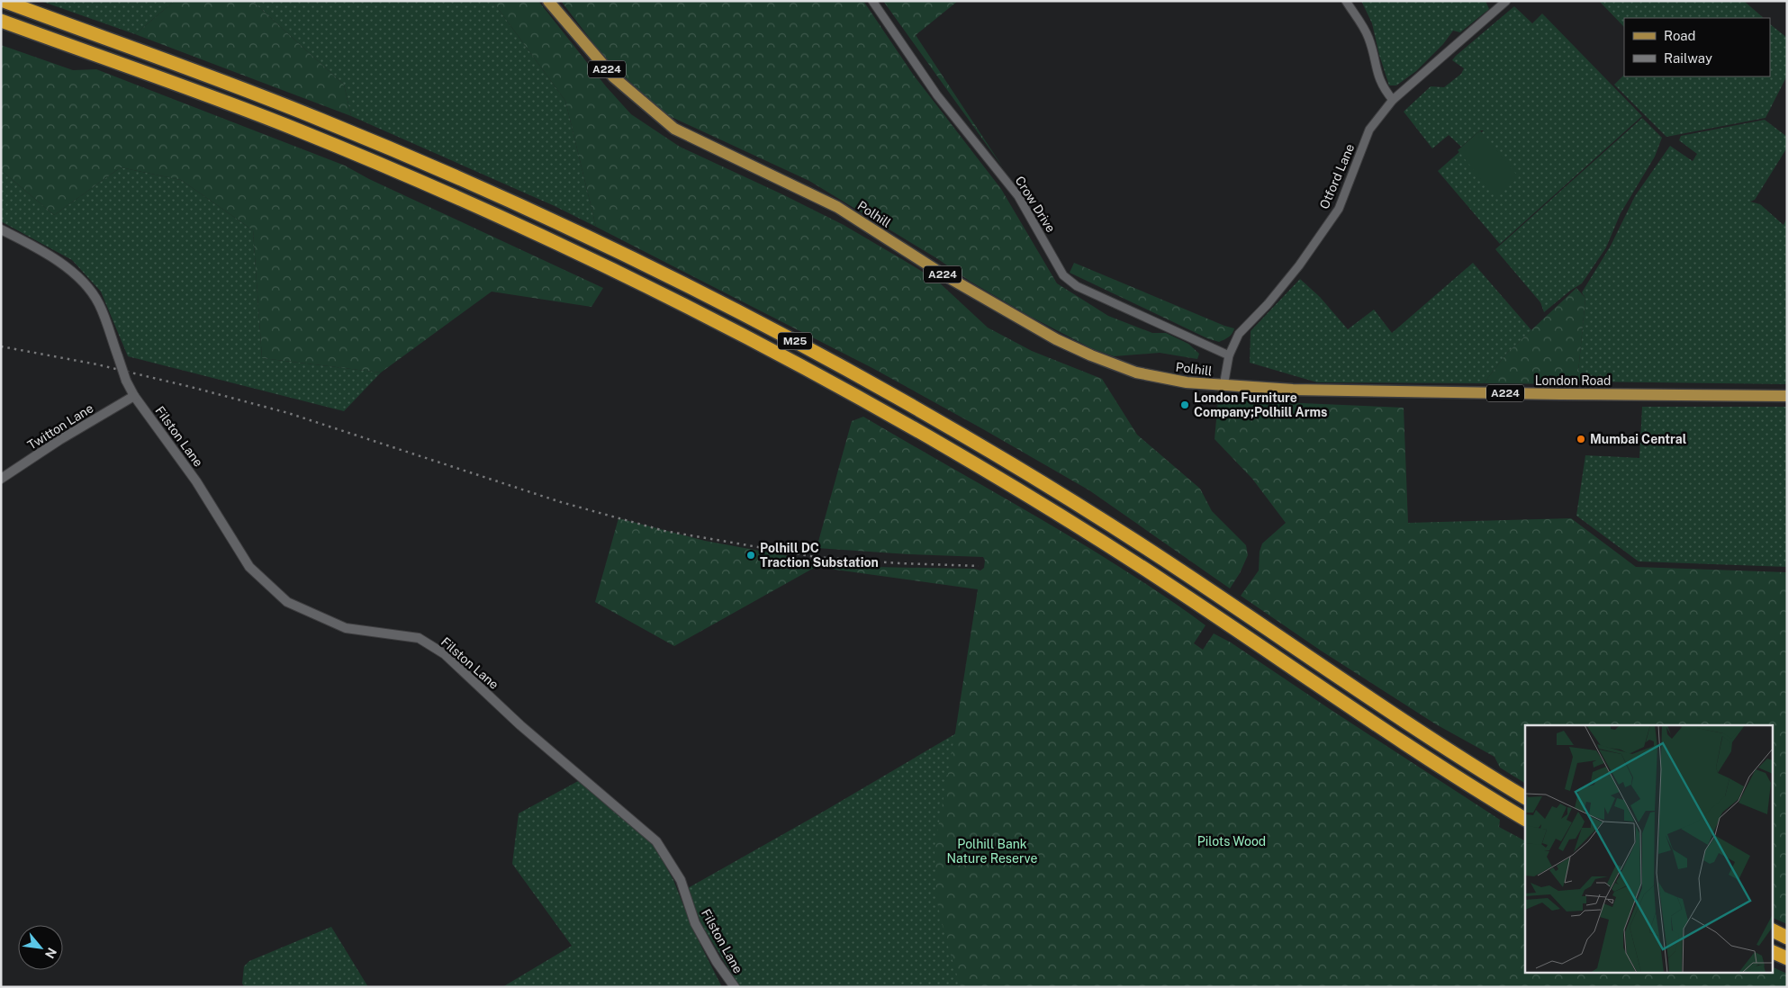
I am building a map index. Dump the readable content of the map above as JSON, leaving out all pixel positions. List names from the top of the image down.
{
  "streets": {
    "highway": ["M25"],
    "main road": ["A224", "Polhill", "London Road"],
    "street": [
      "Otford Lane",
      "Crow Drive",
      "Twitton Lane",
      "Filston Lane"
    ]
  },
  "crossings": [
    ["Otford Lane", "Crow Drive"],
    ["Otford Lane", "Polhill"],
    ["Otford Lane", "London Road"],
    ["Polhill", "London Road"],
    ["Twitton Lane", "Filston Lane"]
  ],
  "parks": ["Pilots Wood", "Polhill Bank Nature Reserve"],
  "places": ["London Furniture Company;Polhill Arms", "Mumbai Central", "Polhill DC Traction Substation"],
  "legend": ["Road", "Railway"],
  "north": "bottom right"
}
